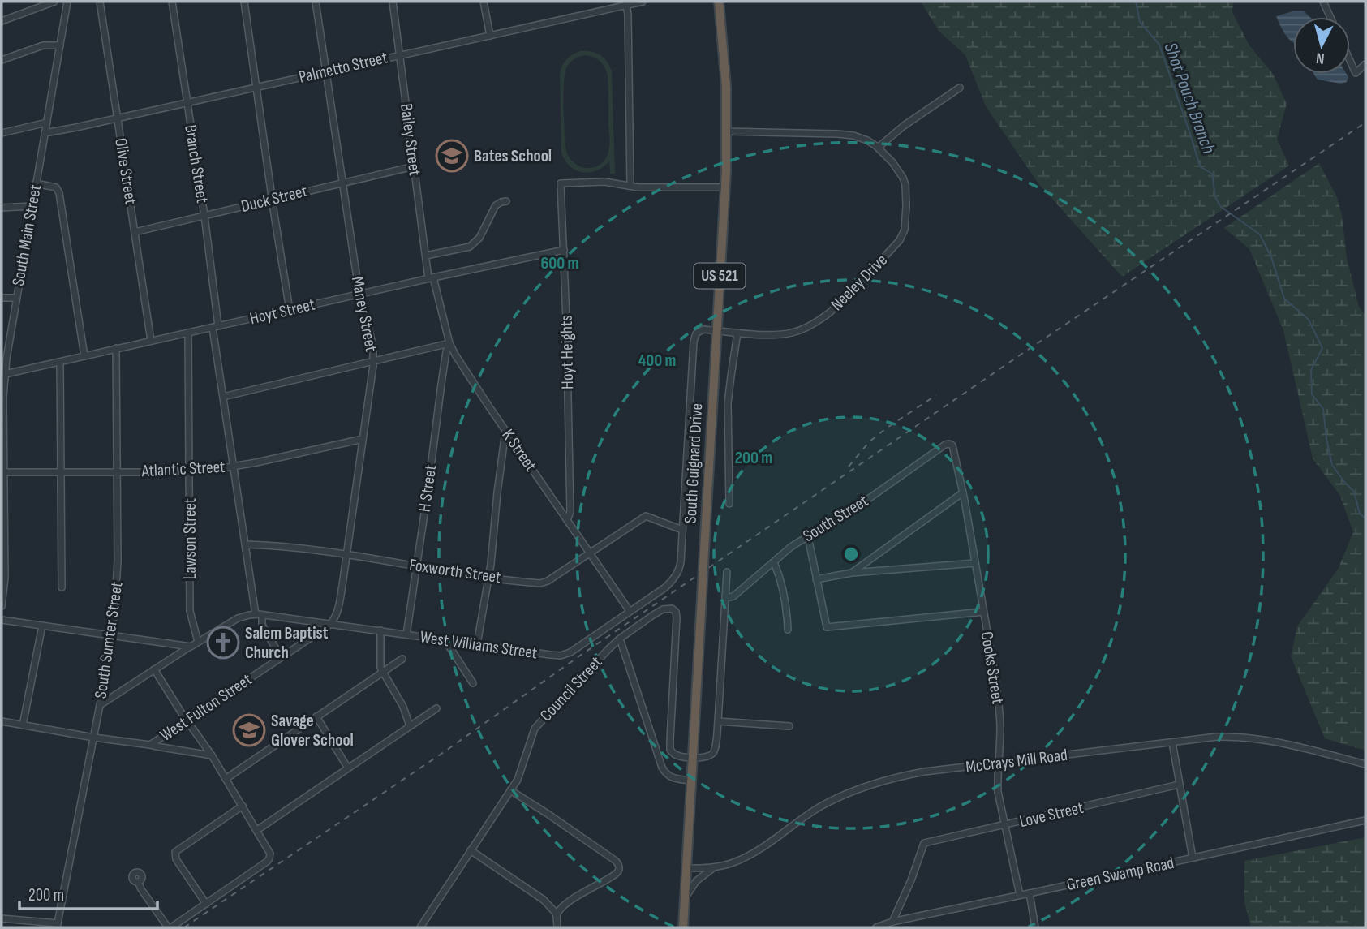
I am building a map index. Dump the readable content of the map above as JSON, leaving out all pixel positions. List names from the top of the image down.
{
  "streets": {
    "highway": ["US 521", "South Guignard Drive"],
    "street": [
      "Palmetto Street",
      "Bailey Street",
      "Branch Street",
      "Olive Street",
      "Duck Street",
      "South Main Street",
      "Neeley Drive",
      "Hoyt Street",
      "Maney Street",
      "Hoyt Heights",
      "K Street",
      "Atlantic Street",
      "H Street",
      "South Street",
      "Lawson Street",
      "Foxworth Street",
      "South Sumter Street",
      "West Williams Street",
      "Cooks Street",
      "Council Street",
      "West Fulton Street",
      "McCrays Mill Road",
      "Love Street",
      "Green Swamp Road"
    ]
  },
  "crossings": [
    ["Palmetto Street", "Bailey Street"],
    ["Palmetto Street", "Branch Street"],
    ["Palmetto Street", "Olive Street"],
    ["Palmetto Street", "South Main Street"],
    ["Palmetto Street", "Maney Street"],
    ["Bailey Street", "Duck Street"],
    ["Bailey Street", "Hoyt Street"],
    ["Bailey Street", "K Street"],
    ["Branch Street", "Duck Street"],
    ["Branch Street", "Hoyt Street"],
    ["Branch Street", "Atlantic Street"],
    ["Branch Street", "Foxworth Street"],
    ["Branch Street", "West Williams Street"],
    ["Branch Street", "West Fulton Street"],
    ["Olive Street", "Duck Street"],
    ["Olive Street", "Hoyt Street"],
    ["Duck Street", "Maney Street"],
    ["South Main Street", "Hoyt Street"],
    ["South Main Street", "Atlantic Street"],
    ["Neeley Drive", "South Guignard Drive"],
    ["Neeley Drive", "West Williams Street"],
    ["Hoyt Street", "Maney Street"],
    ["Hoyt Street", "Hoyt Heights"],
    ["Hoyt Street", "K Street"],
    ["Hoyt Street", "Lawson Street"],
    ["Hoyt Street", "South Sumter Street"],
    ["Maney Street", "Atlantic Street"],
    ["Maney Street", "Foxworth Street"],
    ["Maney Street", "West Williams Street"],
    ["Maney Street", "West Fulton Street"],
    ["Hoyt Heights", "K Street"],
    ["K Street", "H Street"],
    ["K Street", "Foxworth Street"],
    ["K Street", "West Williams Street"],
    ["South Guignard Drive", "West Williams Street"],
    ["South Guignard Drive", "Council Street"],
    ["South Guignard Drive", "McCrays Mill Road"],
    ["Atlantic Street", "Lawson Street"],
    ["Atlantic Street", "South Sumter Street"],
    ["H Street", "Foxworth Street"],
    ["H Street", "West Williams Street"],
    ["South Street", "Cooks Street"],
    ["Lawson Street", "West Williams Street"],
    ["Foxworth Street", "West Williams Street"],
    ["South Sumter Street", "West Williams Street"],
    ["South Sumter Street", "West Fulton Street"],
    ["West Williams Street", "West Fulton Street"],
    ["Cooks Street", "McCrays Mill Road"],
    ["Cooks Street", "Love Street"],
    ["Cooks Street", "Green Swamp Road"],
    ["Love Street", "Green Swamp Road"]
  ],
  "water": ["Shot Pouch Branch"],
  "places": {
    "school or university": ["Bates School", "Savage Glover School"],
    "church": ["Salem Baptist Church"]
  },
  "scale_bar": "200 m",
  "north": "bottom",
  "rings": ["600 m", "400 m", "200 m"]
}
